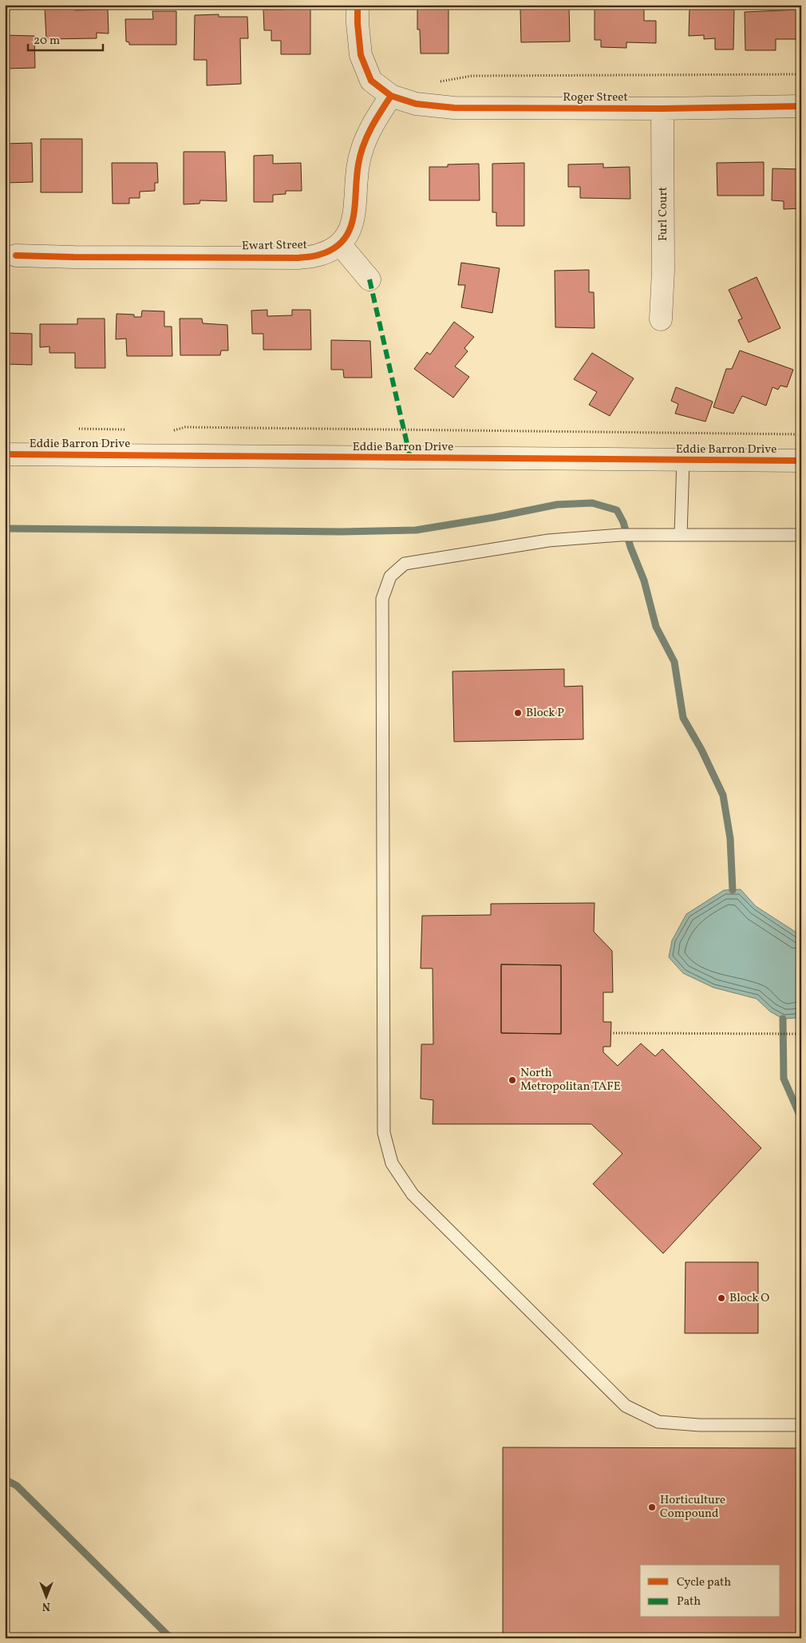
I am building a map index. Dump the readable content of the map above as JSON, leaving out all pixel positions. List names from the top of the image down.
{
  "streets": {
    "street": [
      "Roger Street",
      "Furl Court",
      "Ewart Street",
      "Eddie Barron Drive"
    ]
  },
  "crossings": [
    ["Roger Street", "Furl Court"],
    ["Roger Street", "Ewart Street"]
  ],
  "places": [
    "Block P",
    "North Metropolitan TAFE",
    "Block O",
    "Horticulture Compound"
  ],
  "legend": ["Cycle path", "Path"],
  "scale_bar": "20 m",
  "north": "bottom"
}
